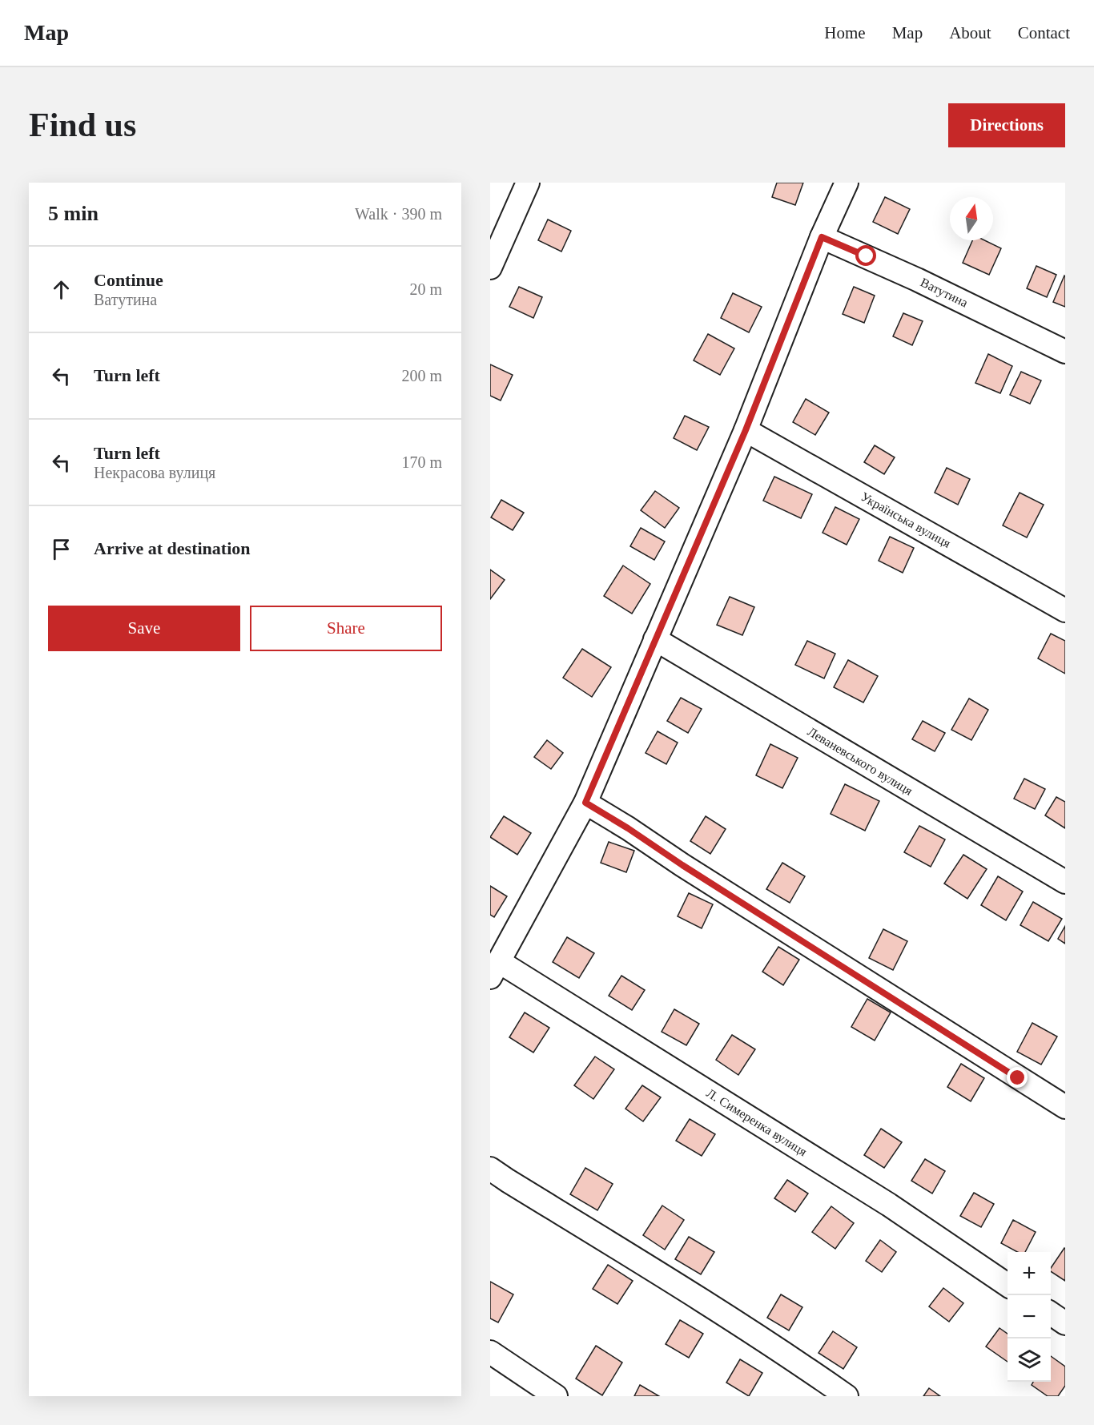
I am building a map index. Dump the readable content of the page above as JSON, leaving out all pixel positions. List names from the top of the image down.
{
  "streets": {
    "street": [
      "Ватутина",
      "Українська вулиця",
      "Леваневського вулиця",
      "Л. Симеренка вулиця"
    ]
  },
  "north": "top",
  "page": {
    "header": "Map",
    "nav": [
      "Home",
      "Map",
      "About",
      "Contact"
    ],
    "buttons": [
      "Directions",
      ["Save", "Share"]
    ],
    "title": "Find us",
    "heading": ["5 min", "Walk · 390 m"],
    "list": [
      ["Continue", "Ватутина", "20 m"],
      ["Turn left", "200 m"],
      ["Turn left", "Некрасова вулиця", "170 m"],
      "Arrive at destination"
    ],
    "map_buttons": ["+", "−"]
  }
}
